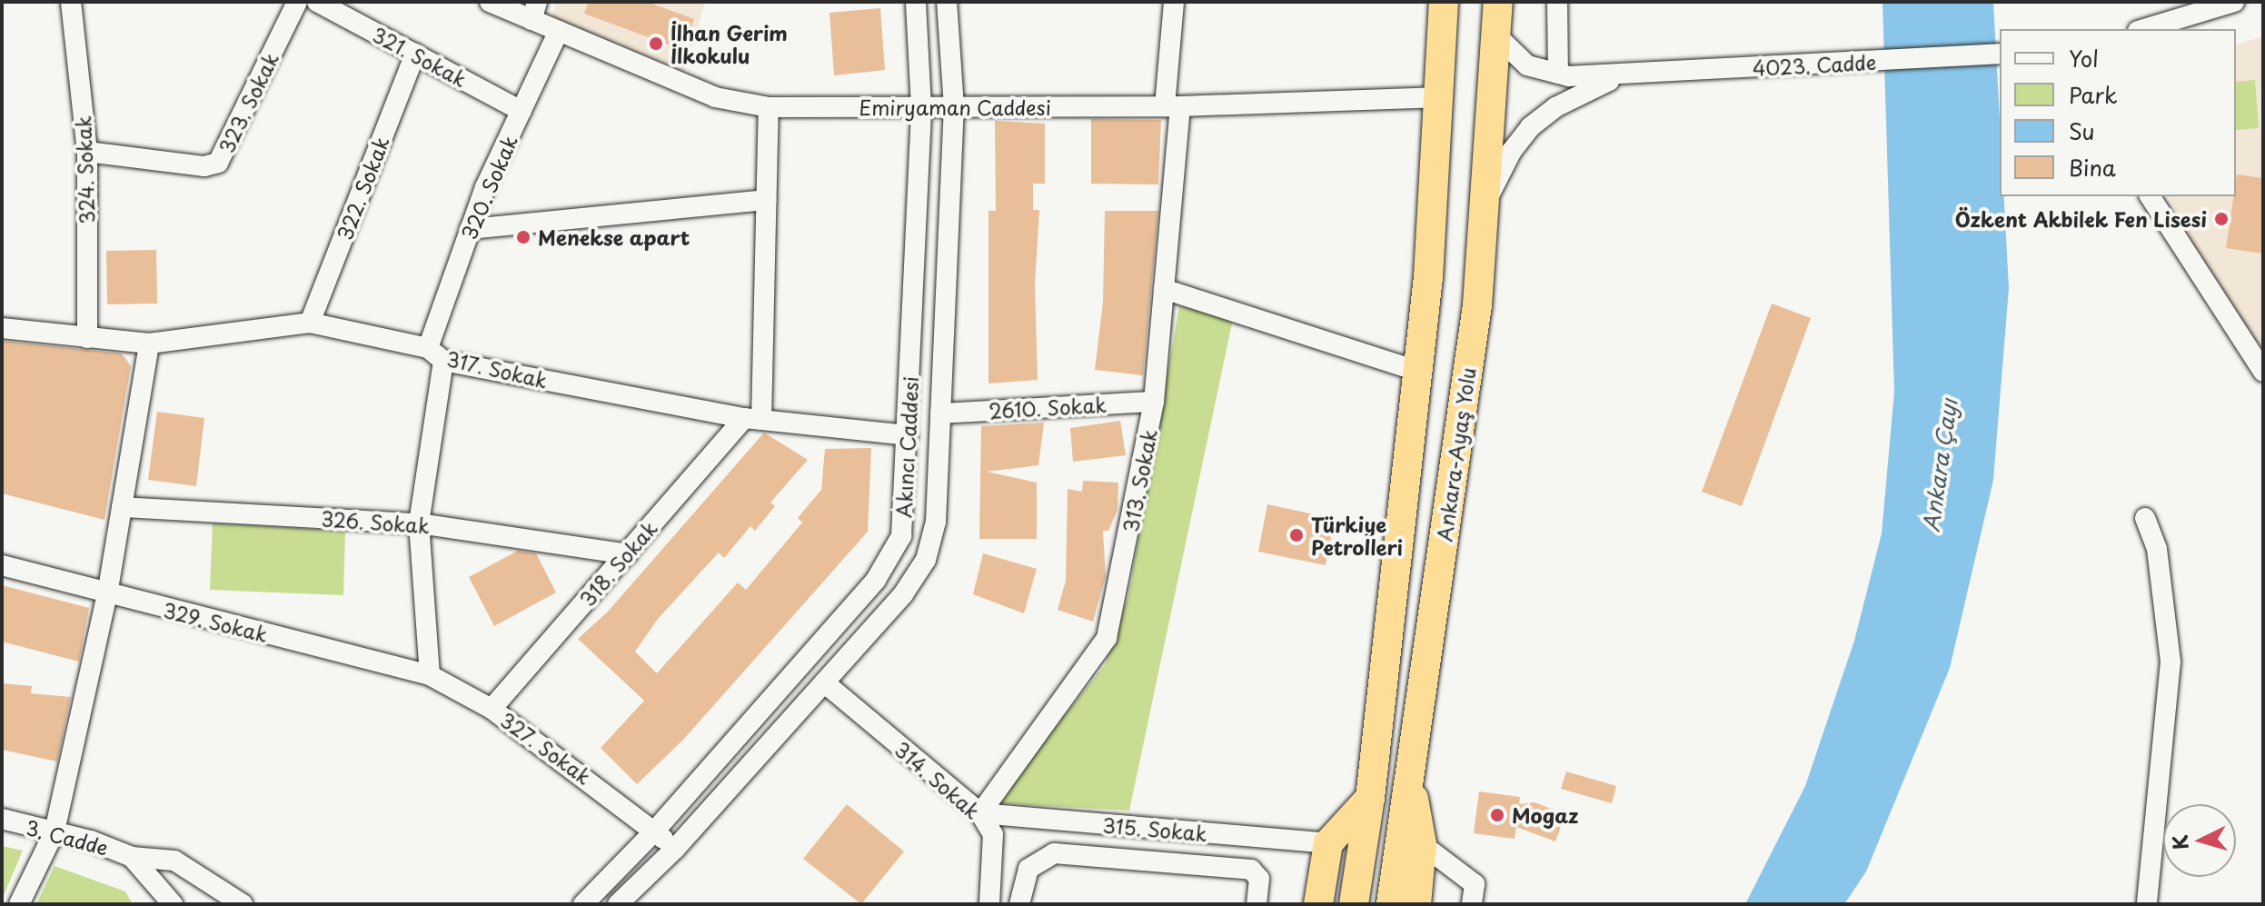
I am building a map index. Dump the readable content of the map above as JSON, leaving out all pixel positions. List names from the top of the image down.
{
  "streets": {
    "highway": ["Ankara-Ayaş Yolu"],
    "street": [
      "321. Sokak",
      "4023. Cadde",
      "323. Sokak",
      "Emiryaman Caddesi",
      "324. Sokak",
      "320. Sokak",
      "322. Sokak",
      "317. Sokak",
      "2610. Sokak",
      "Akıncı Caddesi",
      "313. Sokak",
      "326. Sokak",
      "318. Sokak",
      "329. Sokak",
      "327. Sokak",
      "314. Sokak",
      "315. Sokak",
      "3. Cadde"
    ]
  },
  "crossings": [
    ["321. Sokak", "320. Sokak"],
    ["321. Sokak", "322. Sokak"],
    ["4023. Cadde", "Ankara-Ayaş Yolu"],
    ["323. Sokak", "324. Sokak"],
    ["Emiryaman Caddesi", "320. Sokak"],
    ["Emiryaman Caddesi", "Akıncı Caddesi"],
    ["Emiryaman Caddesi", "313. Sokak"],
    ["324. Sokak", "317. Sokak"],
    ["320. Sokak", "317. Sokak"],
    ["320. Sokak", "326. Sokak"],
    ["320. Sokak", "329. Sokak"],
    ["320. Sokak", "327. Sokak"],
    ["322. Sokak", "317. Sokak"],
    ["317. Sokak", "Akıncı Caddesi"],
    ["317. Sokak", "318. Sokak"],
    ["2610. Sokak", "Akıncı Caddesi"],
    ["2610. Sokak", "313. Sokak"],
    ["Akıncı Caddesi", "327. Sokak"],
    ["Akıncı Caddesi", "314. Sokak"],
    ["313. Sokak", "314. Sokak"],
    ["313. Sokak", "315. Sokak"],
    ["326. Sokak", "318. Sokak"],
    ["318. Sokak", "327. Sokak"],
    ["329. Sokak", "327. Sokak"],
    ["314. Sokak", "315. Sokak"]
  ],
  "water": ["Ankara Çayı"],
  "places": [
    "İlhan Gerim İlkokulu",
    "Özkent Akbilek Fen Lisesi",
    "Menekse apart",
    "Türkiye Petrolleri",
    "Mogaz"
  ],
  "legend": [
    "Yol",
    "Park",
    "Su",
    "Bina"
  ],
  "north": "left"
}
